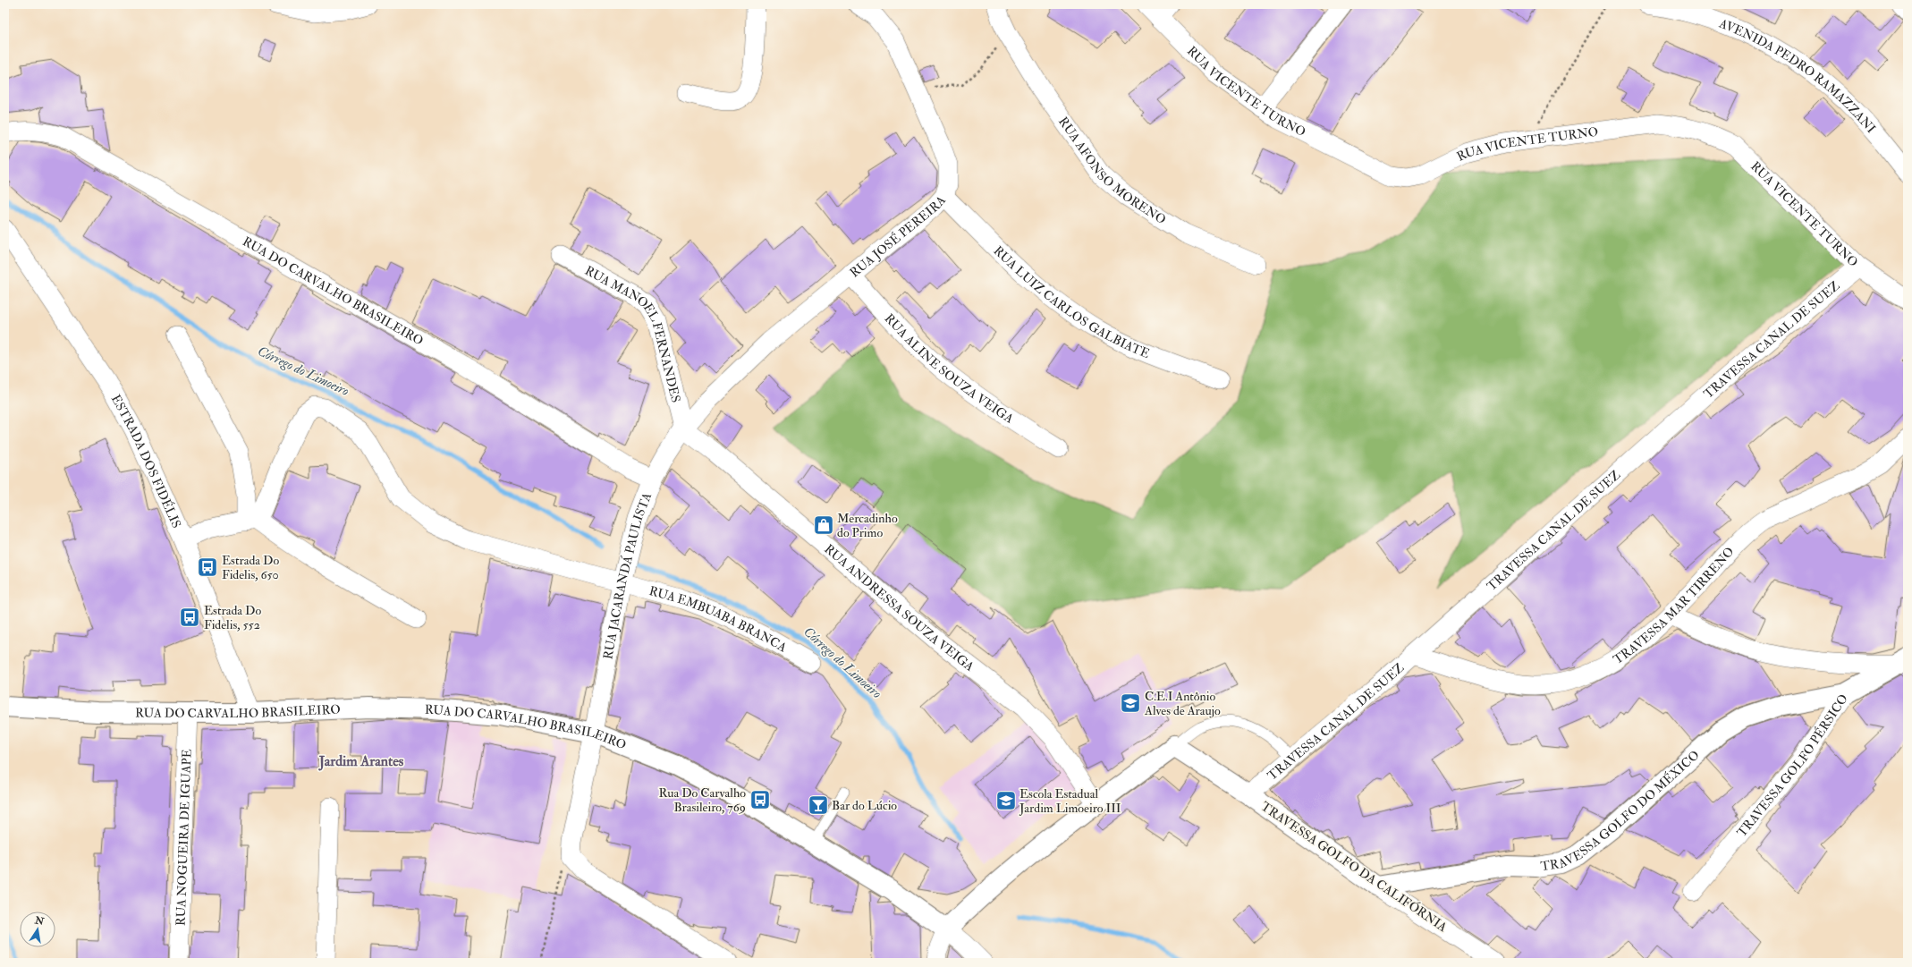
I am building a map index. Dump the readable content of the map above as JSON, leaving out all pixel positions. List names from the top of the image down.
{
  "streets": {
    "street": [
      "AVENIDA PEDRO RAMAZZANI",
      "RUA VICENTE TURNO",
      "RUA AFONSO MORENO",
      "RUA JOSÉ PEREIRA",
      "RUA DO CARVALHO BRASILEIRO",
      "RUA LUIZ CARLOS GALBIATE",
      "RUA MANOEL FERNANDES",
      "TRAVESSA CANAL DE SUEZ",
      "RUA ALINE SOUZA VEIGA",
      "ESTRADA DOS FIDÉLIS",
      "RUA JACARANDÁ PAULISTA",
      "TRAVESSA MAR TIRRENO",
      "RUA ANDRESSA SOUZA VEIGA",
      "RUA EMBUABA BRANCA",
      "TRAVESSA GOLFO PÉRSICO",
      "TRAVESSA GOLFO DO MÉXICO",
      "RUA NOGUEIRA DE IGUAPE",
      "TRAVESSA GOLFO DA CALIFÓRNIA"
    ]
  },
  "crossings": [
    ["RUA VICENTE TURNO", "TRAVESSA CANAL DE SUEZ"],
    ["RUA JOSÉ PEREIRA", "RUA LUIZ CARLOS GALBIATE"],
    ["RUA JOSÉ PEREIRA", "RUA MANOEL FERNANDES"],
    ["RUA JOSÉ PEREIRA", "RUA ALINE SOUZA VEIGA"],
    ["RUA JOSÉ PEREIRA", "RUA JACARANDÁ PAULISTA"],
    ["RUA JOSÉ PEREIRA", "RUA ANDRESSA SOUZA VEIGA"],
    ["RUA DO CARVALHO BRASILEIRO", "ESTRADA DOS FIDÉLIS"],
    ["RUA DO CARVALHO BRASILEIRO", "RUA JACARANDÁ PAULISTA"],
    ["RUA DO CARVALHO BRASILEIRO", "RUA NOGUEIRA DE IGUAPE"],
    ["RUA MANOEL FERNANDES", "RUA JACARANDÁ PAULISTA"],
    ["RUA MANOEL FERNANDES", "RUA ANDRESSA SOUZA VEIGA"],
    ["TRAVESSA CANAL DE SUEZ", "TRAVESSA MAR TIRRENO"],
    ["TRAVESSA CANAL DE SUEZ", "TRAVESSA GOLFO DA CALIFÓRNIA"],
    ["RUA JACARANDÁ PAULISTA", "RUA ANDRESSA SOUZA VEIGA"],
    ["RUA JACARANDÁ PAULISTA", "RUA EMBUABA BRANCA"],
    ["TRAVESSA GOLFO PÉRSICO", "TRAVESSA GOLFO DO MÉXICO"],
    ["TRAVESSA GOLFO DO MÉXICO", "TRAVESSA GOLFO DA CALIFÓRNIA"]
  ],
  "districts": ["Jardim Arantes"],
  "water": ["Córrego do Limoeiro"],
  "places": {
    "shop": ["Mercadinho do Primo"],
    "bus stop": ["Estrada Do Fidelis, 650", "Estrada Do Fidelis, 552", "Rua Do Carvalho Brasileiro, 769"],
    "school or university": ["C.E.I Antônio Alves de Araujo", "Escola Estadual Jardim Limoeiro III"],
    "bar": ["Bar do Lúcio"]
  },
  "north": "top"
}
